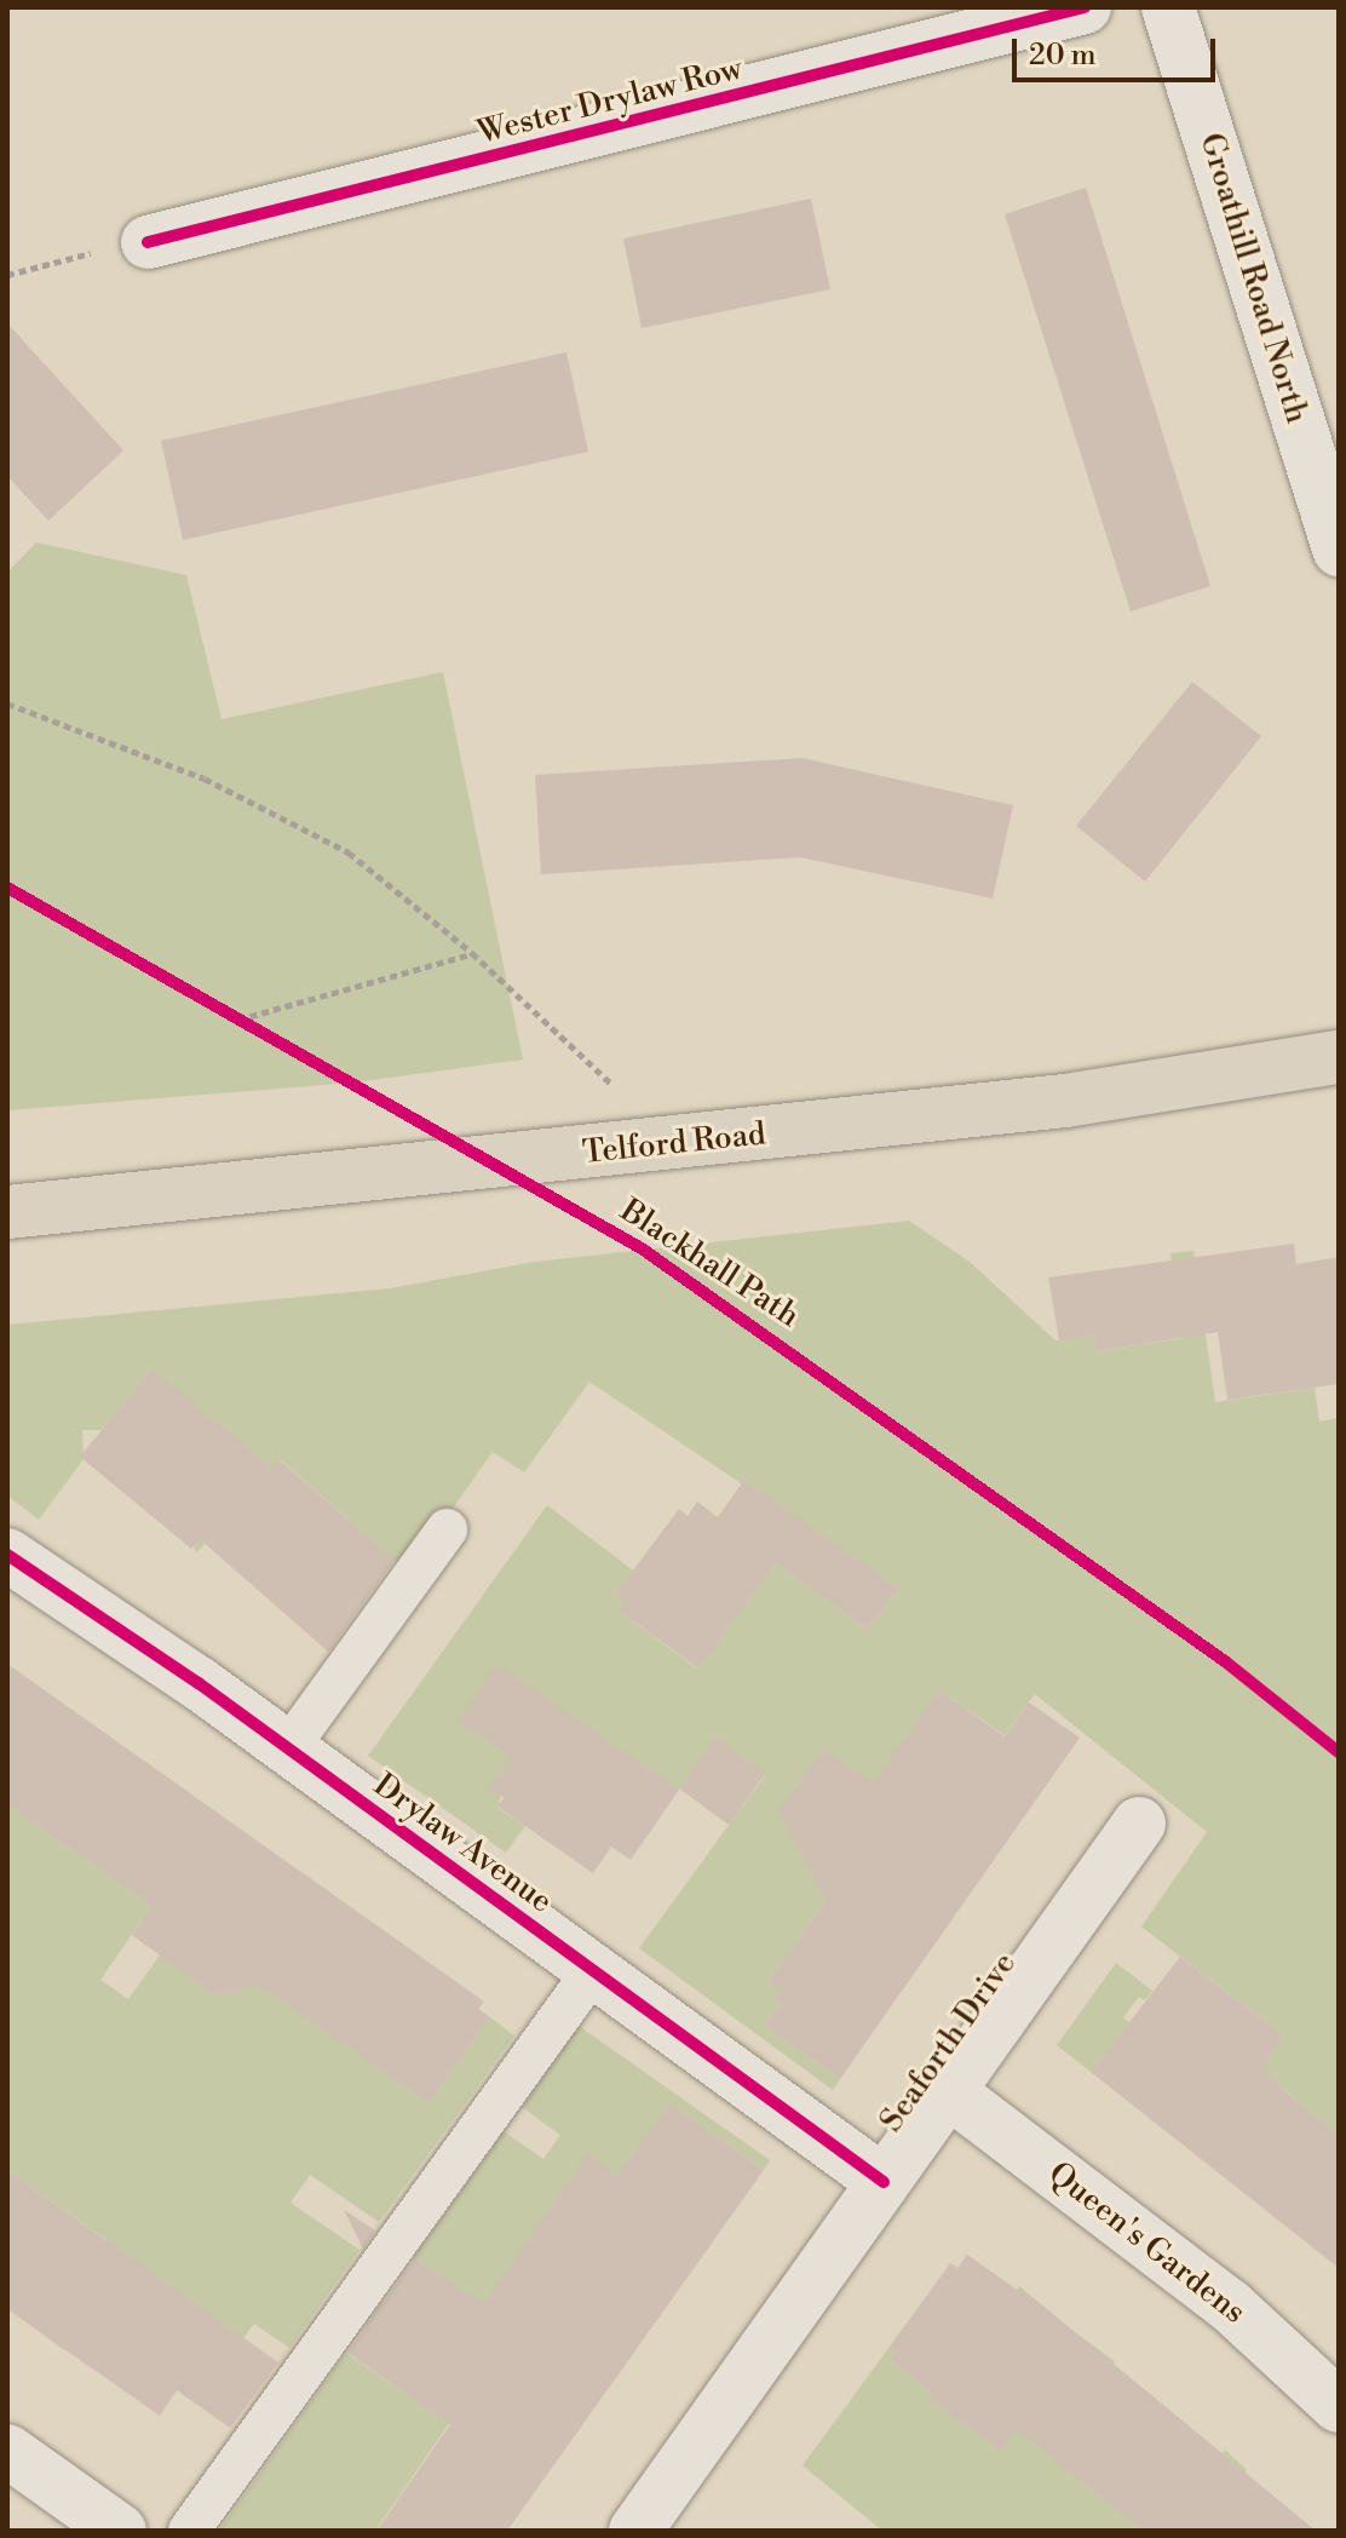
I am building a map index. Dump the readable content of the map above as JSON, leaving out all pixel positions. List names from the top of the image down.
{
  "streets": {
    "main road": ["Telford Road"],
    "street": [
      "Wester Drylaw Row",
      "Groathill Road North",
      "Drylaw Avenue",
      "Seaforth Drive",
      "Queen's Gardens"
    ],
    "cycle path": ["Blackhall Path"]
  },
  "crossings": [
    ["Drylaw Avenue", "Seaforth Drive"],
    ["Seaforth Drive", "Queen's Gardens"]
  ],
  "scale_bar": "20 m"
}
